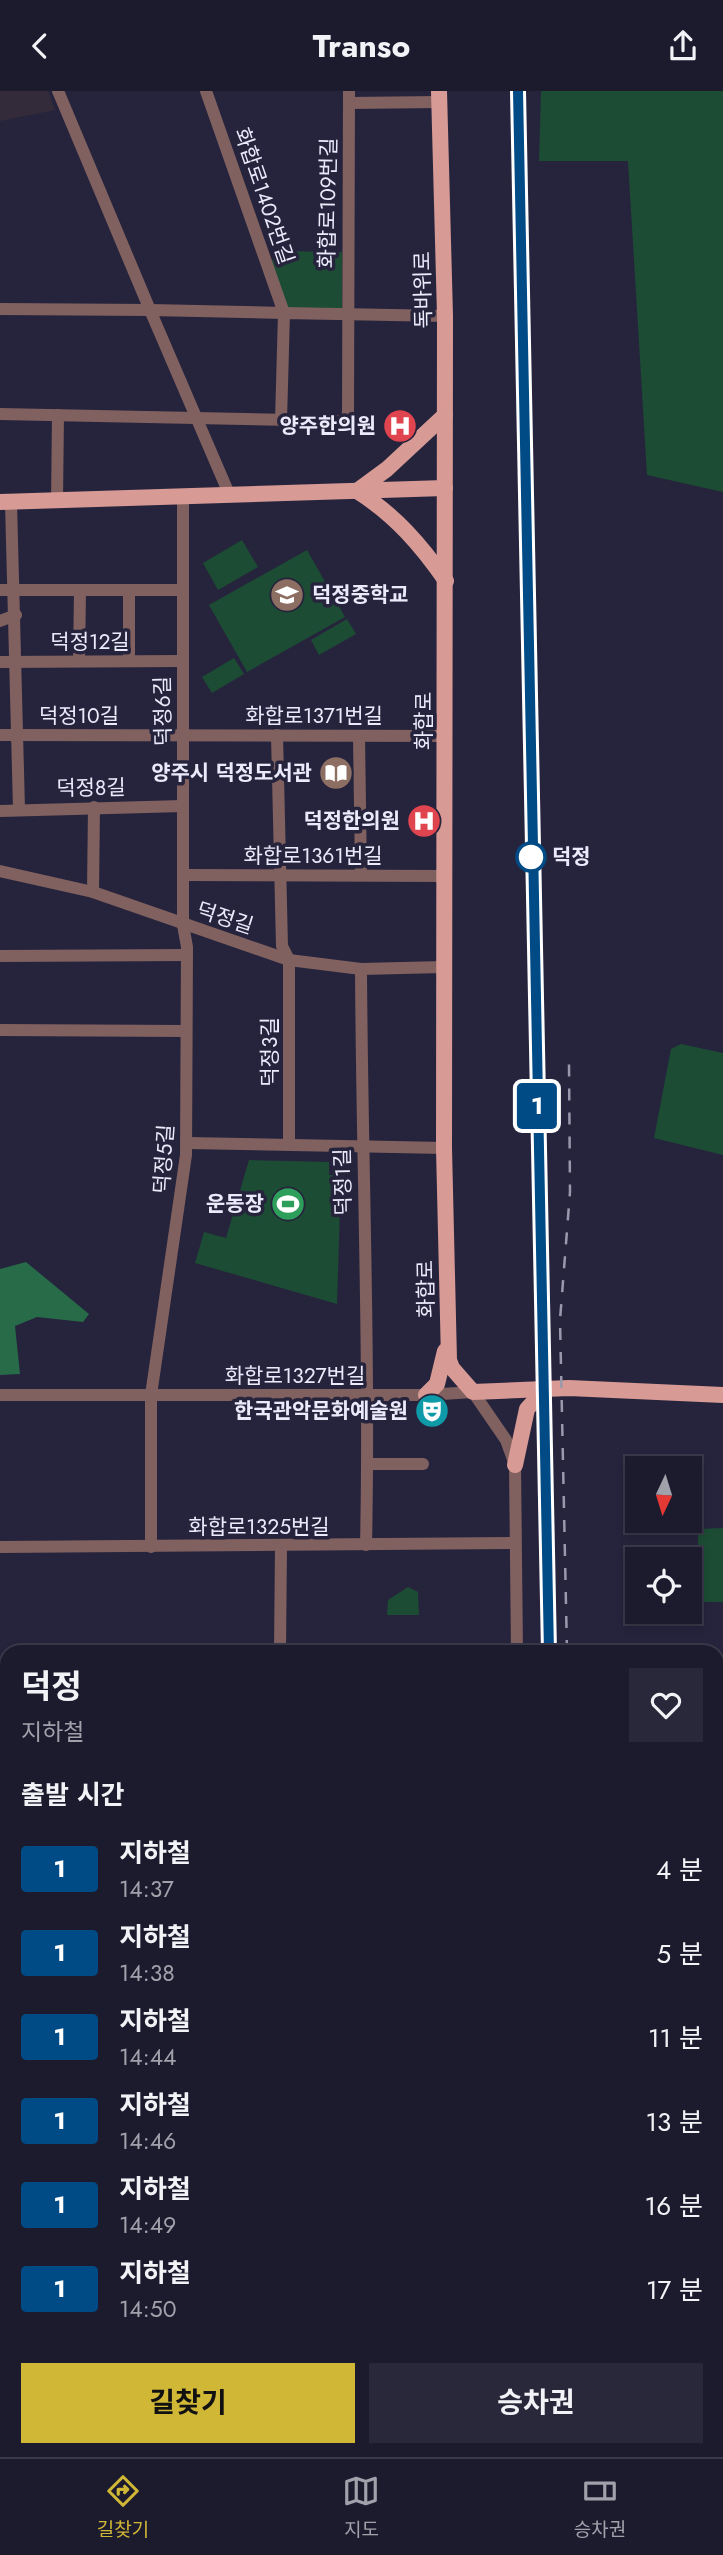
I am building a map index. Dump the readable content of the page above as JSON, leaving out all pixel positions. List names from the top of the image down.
{
  "streets": {
    "main road": ["독바위로", "화합로"],
    "street": [
      "화합로1402번길",
      "화합로109번길",
      "덕정12길",
      "덕정6길",
      "덕정10길",
      "화합로1371번길",
      "덕정8길",
      "화합로1361번길",
      "덕정길",
      "덕정3길",
      "덕정5길",
      "덕정1길",
      "화합로1327번길",
      "화합로1325번길"
    ]
  },
  "crossings": [
    ["독바위로", "화합로"],
    ["덕정12길", "덕정6길"],
    ["덕정12길", "덕정10길"],
    ["덕정6길", "덕정10길"],
    ["덕정6길", "화합로1371번길"],
    ["덕정6길", "덕정8길"],
    ["덕정6길", "화합로1361번길"],
    ["덕정6길", "덕정길"],
    ["덕정6길", "덕정5길"],
    ["덕정10길", "화합로1371번길"],
    ["덕정10길", "덕정8길"],
    ["화합로1371번길", "화합로"],
    ["화합로1371번길", "덕정3길"],
    ["화합로", "화합로1361번길"],
    ["화합로", "덕정길"],
    ["화합로1361번길", "덕정3길"],
    ["덕정길", "덕정3길"],
    ["덕정길", "덕정5길"],
    ["덕정길", "덕정1길"],
    ["덕정5길", "화합로1327번길"],
    ["덕정1길", "화합로1327번길"]
  ],
  "places": {
    "hospital": ["양주한의원", "덕정한의원"],
    "school or university": ["덕정중학교"],
    "library": ["양주시 덕정도서관"],
    "other": ["덕정"],
    "sports": ["운동장"],
    "theatre": ["한국관악문화예술원"]
  },
  "lines": ["metro line 1"],
  "north": "bottom",
  "page": {
    "header": "Transo",
    "on_map": "1",
    "heading": [
      ["덕정", "지하철"],
      "출발 시간"
    ],
    "list": [
      {
        "mark": "1",
        "name": "지하철",
        "note": "14:37",
        "value": "4 분"
      },
      {
        "mark": "1",
        "name": "지하철",
        "note": "14:38",
        "value": "5 분"
      },
      {
        "mark": "1",
        "name": "지하철",
        "note": "14:44",
        "value": "11 분"
      },
      {
        "mark": "1",
        "name": "지하철",
        "note": "14:46",
        "value": "13 분"
      },
      {
        "mark": "1",
        "name": "지하철",
        "note": "14:49",
        "value": "16 분"
      },
      {
        "mark": "1",
        "name": "지하철",
        "note": "14:50",
        "value": "17 분"
      }
    ],
    "buttons": ["길찾기", "승차권"],
    "tabs": ["길찾기", "지도", "승차권"]
  }
}
